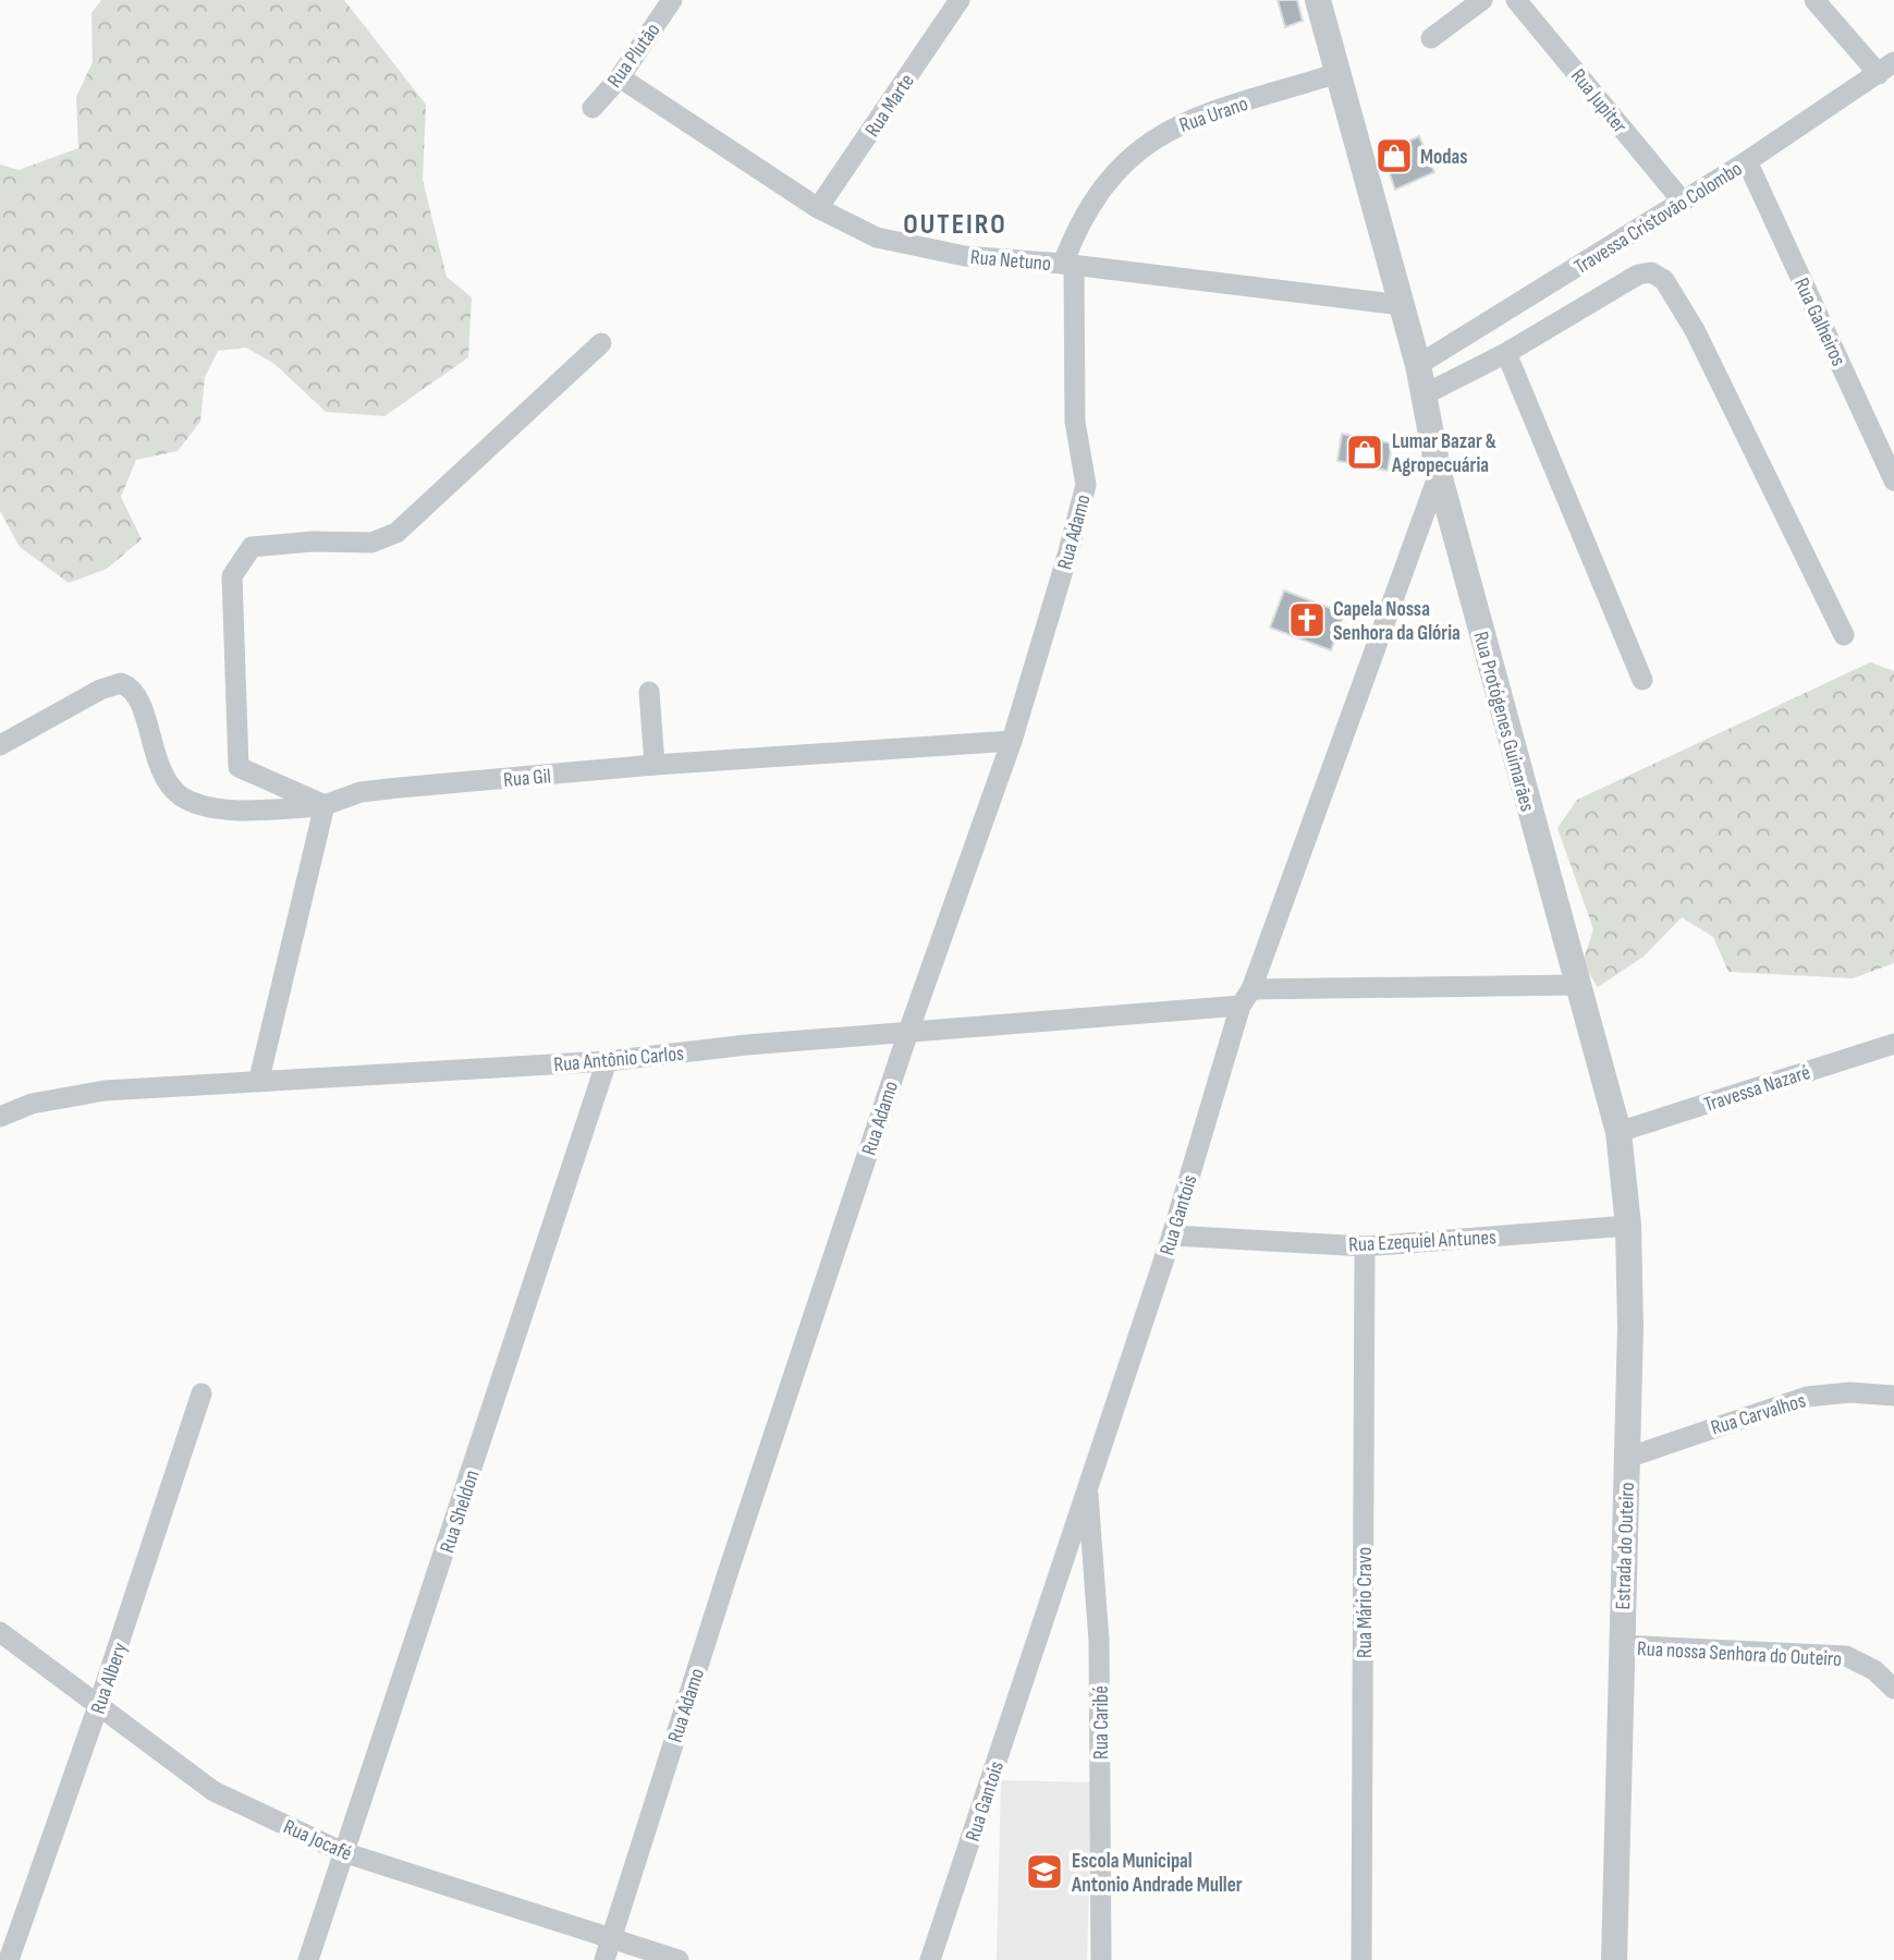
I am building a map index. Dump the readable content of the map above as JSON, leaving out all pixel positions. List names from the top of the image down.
{
  "streets": {
    "street": [
      "Rua Plutão",
      "Rua Jupiter",
      "Rua Marte",
      "Rua Urano",
      "Travessa Cristovão Colombo",
      "Rua Netuno",
      "Rua Galheiros",
      "Rua Adamo",
      "Rua Protógenes Guimarães",
      "Rua Gil",
      "Rua Antônio Carlos",
      "Travessa Nazaré",
      "Rua Gantois",
      "Rua Ezequiel Antunes",
      "Rua Carvalhos",
      "Rua Sheldon",
      "Estrada do Outeiro",
      "Rua Mário Cravo",
      "Rua nossa Senhora do Outeiro",
      "Rua Albery",
      "Rua Caribé",
      "Rua Jocafé"
    ]
  },
  "crossings": [
    ["Rua Plutão", "Rua Netuno"],
    ["Rua Jupiter", "Travessa Cristovão Colombo"],
    ["Rua Marte", "Rua Netuno"],
    ["Rua Urano", "Rua Netuno"],
    ["Rua Urano", "Rua Adamo"],
    ["Rua Urano", "Rua Protógenes Guimarães"],
    ["Travessa Cristovão Colombo", "Rua Galheiros"],
    ["Travessa Cristovão Colombo", "Rua Protógenes Guimarães"],
    ["Rua Netuno", "Rua Adamo"],
    ["Rua Netuno", "Rua Protógenes Guimarães"],
    ["Rua Adamo", "Rua Gil"],
    ["Rua Adamo", "Rua Antônio Carlos"],
    ["Rua Adamo", "Rua Jocafé"],
    ["Rua Protógenes Guimarães", "Rua Antônio Carlos"],
    ["Rua Protógenes Guimarães", "Travessa Nazaré"],
    ["Rua Protógenes Guimarães", "Rua Gantois"],
    ["Rua Protógenes Guimarães", "Estrada do Outeiro"],
    ["Rua Antônio Carlos", "Rua Gantois"],
    ["Rua Antônio Carlos", "Rua Sheldon"],
    ["Travessa Nazaré", "Estrada do Outeiro"],
    ["Rua Gantois", "Rua Ezequiel Antunes"],
    ["Rua Gantois", "Rua Caribé"],
    ["Rua Ezequiel Antunes", "Estrada do Outeiro"],
    ["Rua Ezequiel Antunes", "Rua Mário Cravo"],
    ["Rua Carvalhos", "Estrada do Outeiro"],
    ["Rua Sheldon", "Rua Jocafé"],
    ["Estrada do Outeiro", "Rua nossa Senhora do Outeiro"],
    ["Rua Albery", "Rua Jocafé"]
  ],
  "districts": ["OUTEIRO"],
  "places": {
    "shop": ["Modas", "Lumar Bazar & Agropecuária"],
    "church": ["Capela Nossa Senhora da Glória"],
    "school or university": ["Escola Municipal Antonio Andrade Muller"]
  }
}
